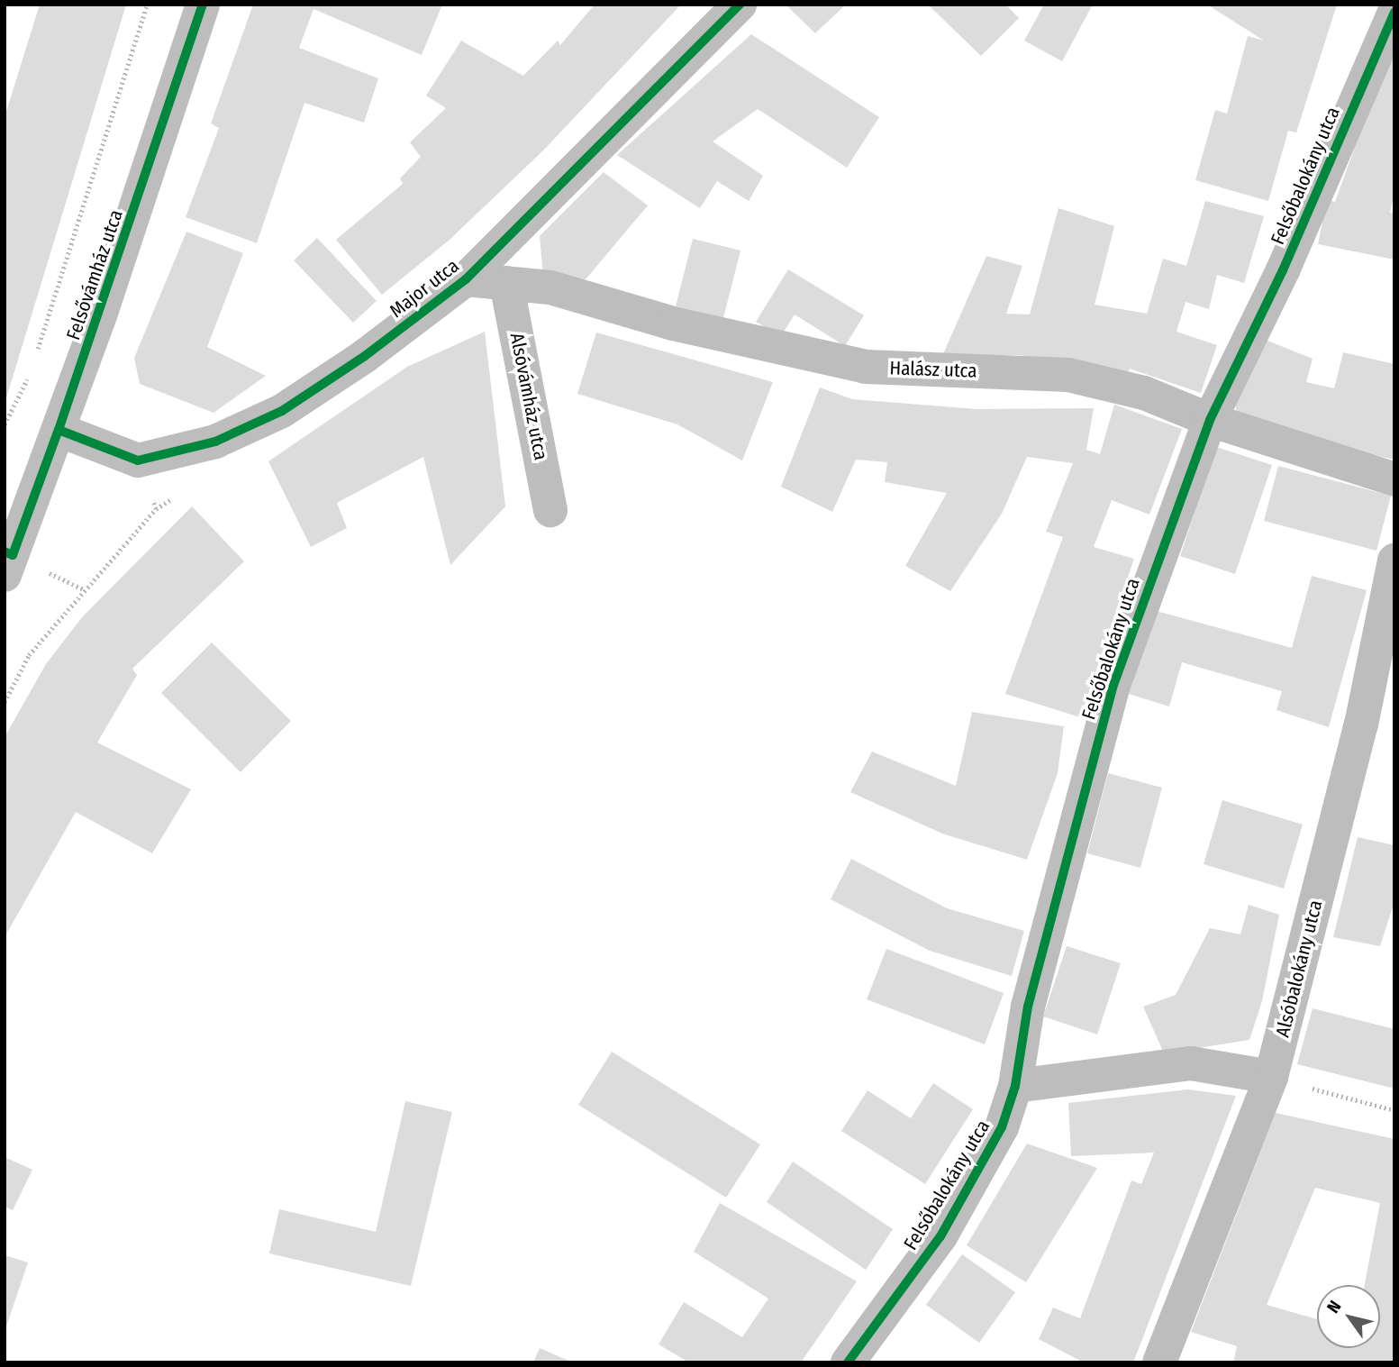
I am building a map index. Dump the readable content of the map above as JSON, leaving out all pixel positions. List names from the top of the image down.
{
  "streets": {
    "street": [
      "Felsőbalokány utca",
      "Felsővámház utca",
      "Major utca",
      "Halász utca",
      "Alsóvámház utca",
      "Alsóbalokány utca"
    ]
  },
  "crossings": [
    ["Felsőbalokány utca", "Halász utca"],
    ["Major utca", "Halász utca"],
    ["Halász utca", "Alsóvámház utca"]
  ],
  "north": "top left"
}
